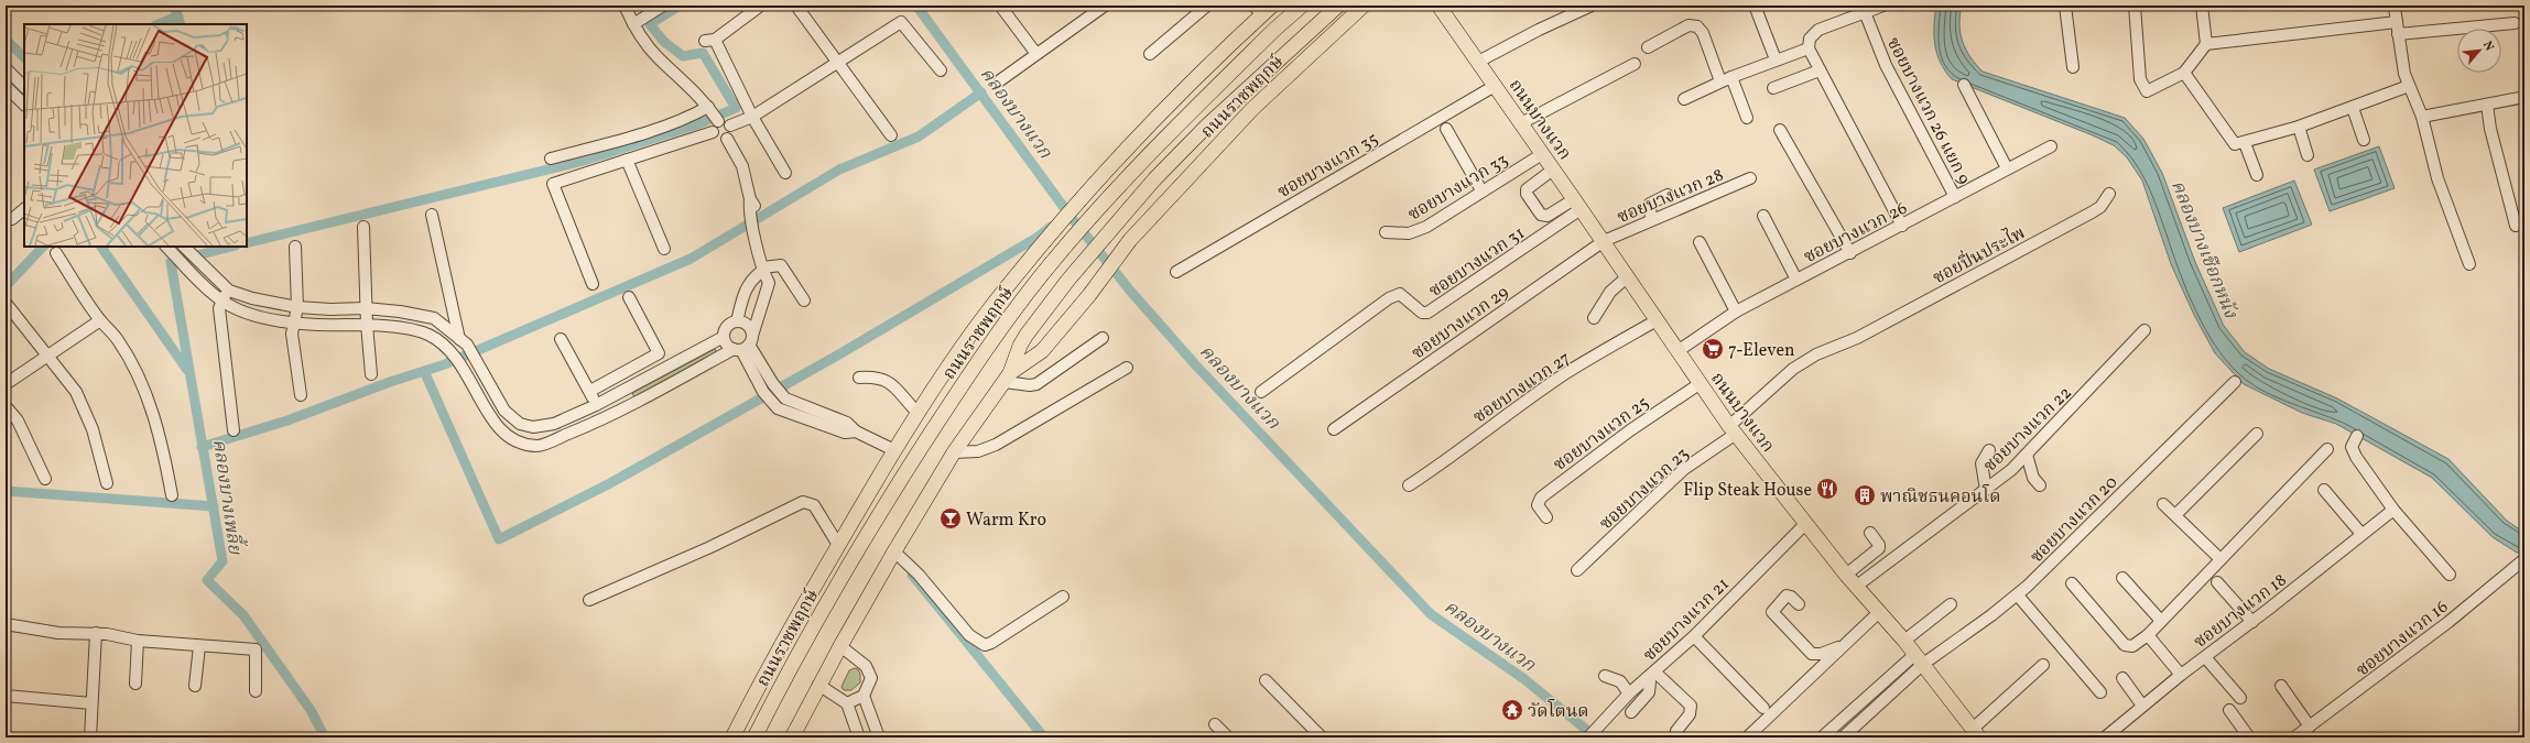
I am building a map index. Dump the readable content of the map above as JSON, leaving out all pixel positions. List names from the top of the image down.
{
  "streets": {
    "main road": ["ถนนราชพฤกษ์", "ถนนบางแวก"],
    "street": [
      "ซอยบางแวก 26 แยก 9",
      "ซอยบางแวก 35",
      "ซอยบางแวก 33",
      "ซอยบางแวก 28",
      "ซอยบางแวก 26",
      "ซอยปิ่นประไพ",
      "ซอยบางแวก 31",
      "ซอยบางแวก 29",
      "ซอยบางแวก 27",
      "ซอยบางแวก 22",
      "ซอยบางแวก 25",
      "ซอยบางแวก 23",
      "ซอยบางแวก 20",
      "ซอยบางแวก 18",
      "ซอยบางแวก 21",
      "ซอยบางแวก 16"
    ]
  },
  "crossings": [
    ["ซอยบางแวก 26 แยก 9", "ซอยบางแวก 26"],
    ["ถนนบางแวก", "ซอยบางแวก 35"],
    ["ถนนบางแวก", "ซอยบางแวก 33"],
    ["ถนนบางแวก", "ซอยบางแวก 28"],
    ["ถนนบางแวก", "ซอยบางแวก 26"],
    ["ถนนบางแวก", "ซอยปิ่นประไพ"],
    ["ถนนบางแวก", "ซอยบางแวก 31"],
    ["ถนนบางแวก", "ซอยบางแวก 29"],
    ["ถนนบางแวก", "ซอยบางแวก 27"],
    ["ถนนบางแวก", "ซอยบางแวก 22"],
    ["ถนนบางแวก", "ซอยบางแวก 25"],
    ["ถนนบางแวก", "ซอยบางแวก 23"],
    ["ถนนบางแวก", "ซอยบางแวก 20"],
    ["ถนนบางแวก", "ซอยบางแวก 21"],
    ["ซอยบางแวก 28", "ซอยบางแวก 29"],
    ["ซอยปิ่นประไพ", "ซอยบางแวก 23"]
  ],
  "water": ["คลองบางแวก", "คลองบางเชือกหนัง", "คลองบางเพลี้ย"],
  "places": {
    "supermarket": ["7-Eleven"],
    "restaurant": ["Flip Steak House"],
    "building": ["พาณิชธนคอนโด"],
    "bar": ["Warm Kro"],
    "temple": ["วัดโตนด"]
  },
  "north": "top right"
}
